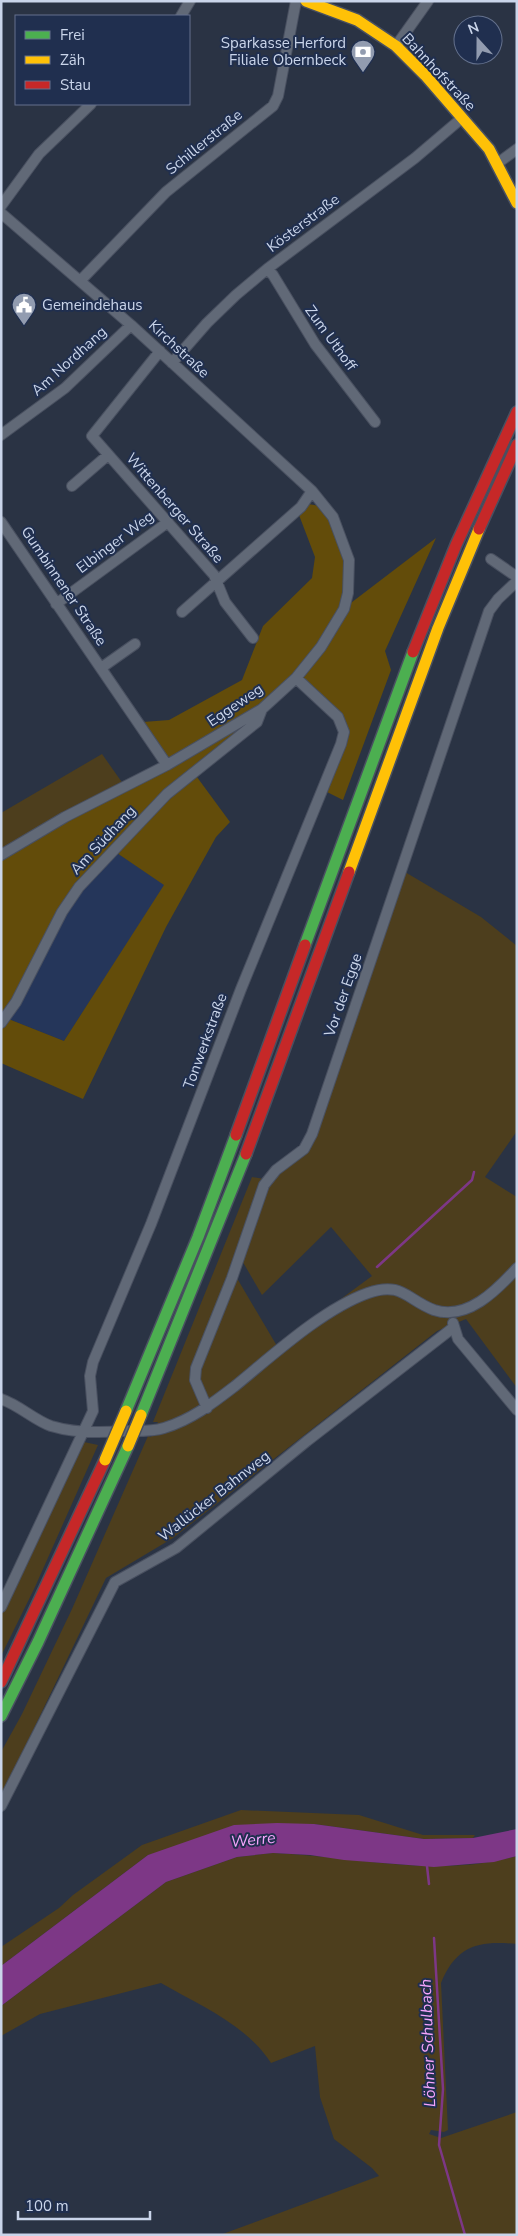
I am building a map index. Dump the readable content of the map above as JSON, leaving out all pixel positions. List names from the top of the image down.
{
  "streets": {
    "main road": ["Bahnhofstraße"],
    "street": [
      "Schillerstraße",
      "Kösterstraße",
      "Zum Uthoff",
      "Kirchstraße",
      "Am Nordhang",
      "Wittenberger Straße",
      "Elbinger Weg",
      "Gumbinnener Straße",
      "Eggeweg",
      "Am Südhang",
      "Vor der Egge",
      "Tonwerkstraße",
      "Wallücker Bahnweg"
    ]
  },
  "crossings": [
    ["Bahnhofstraße", "Kösterstraße"],
    ["Schillerstraße", "Kirchstraße"],
    ["Kösterstraße", "Zum Uthoff"],
    ["Kösterstraße", "Kirchstraße"],
    ["Kirchstraße", "Am Nordhang"],
    ["Kirchstraße", "Wittenberger Straße"],
    ["Kirchstraße", "Eggeweg"],
    ["Wittenberger Straße", "Elbinger Weg"],
    ["Wittenberger Straße", "Eggeweg"],
    ["Elbinger Weg", "Gumbinnener Straße"],
    ["Gumbinnener Straße", "Eggeweg"],
    ["Eggeweg", "Am Südhang"],
    ["Eggeweg", "Tonwerkstraße"]
  ],
  "water": ["Werre", "Löhner Schulbach"],
  "places": {
    "bank": ["Sparkasse Herford Filiale Obernbeck"],
    "public building": ["Gemeindehaus"]
  },
  "legend": ["Frei", "Zäh", "Stau"],
  "scale_bar": "100 m",
  "north": "top"
}
